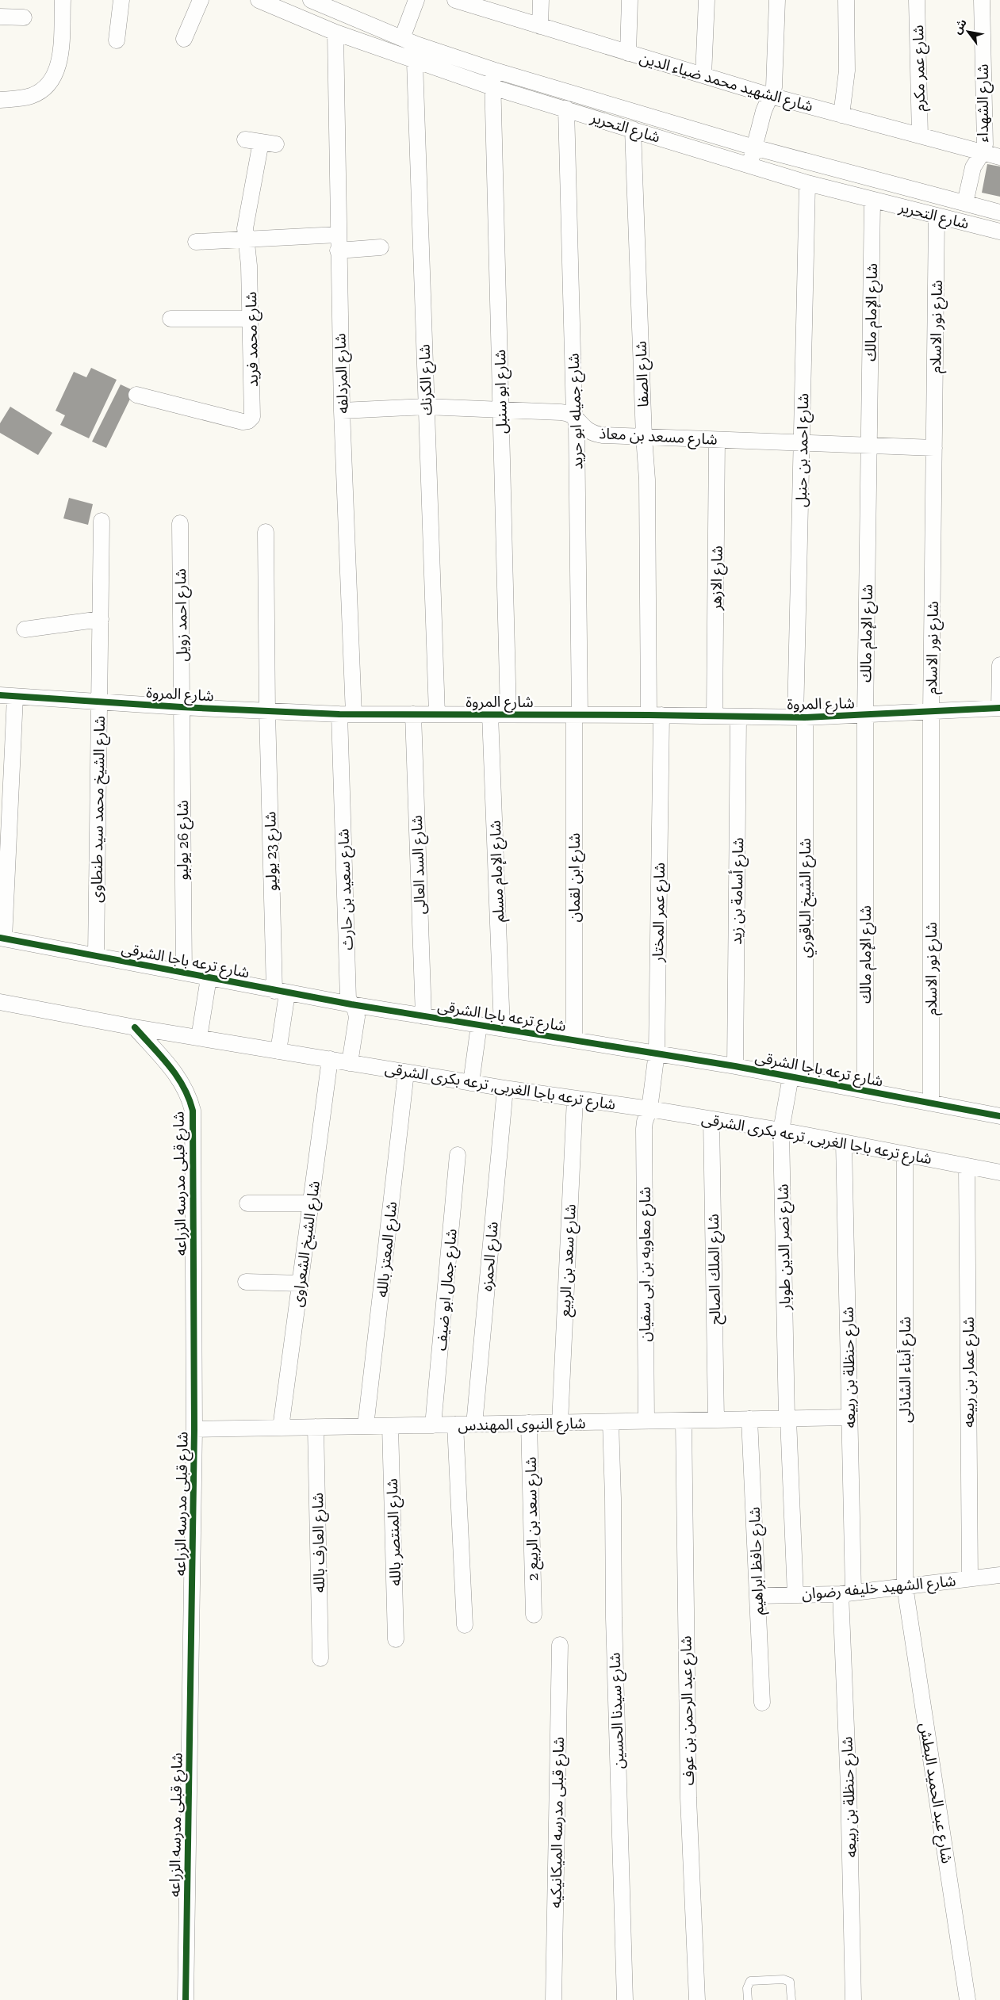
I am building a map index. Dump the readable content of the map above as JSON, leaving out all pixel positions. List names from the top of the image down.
{
  "streets": {
    "street": [
      "شارع عمر مكرم",
      "شارع الشهيد محمد ضياء الدين",
      "شارع الشهداء",
      "شارع التحرير",
      "شارع الإمام مالك",
      "شارع نور الاسلام",
      "شارع محمد فريد",
      "شارع المزدلفه",
      "شارع الصفا",
      "شارع الكرنك",
      "شارع ابو سنبل",
      "شارع جميله ابو حريد",
      "شارع مسعد بن معاذ",
      "شارع احمد بن حنبل",
      "شارع الازهر",
      "شارع احمد زويل",
      "شارع المروة",
      "شارع الشيخ محمد سيد طنطاوى",
      "شارع 26 يوليو",
      "شارع 23 يوليو",
      "شارع السد العالى",
      "شارع الإمام مسلم",
      "شارع ابن لقمان",
      "شارع سعيد بن حارث",
      "شارع أسامة بن زيد",
      "شارع الشيخ الباقوري",
      "شارع عمر المختار",
      "شارع ترعه باجا الشرقى",
      "شارع ترعه باجا الغربى, ترعه بكرى الشرقى",
      "شارع قبلى مدرسه الزراعه",
      "شارع الشيخ الشعراوى",
      "شارع نصر الدين طوبار",
      "شارع المعتز بالله",
      "شارع الحمزه",
      "شارع سعد بن الربيع",
      "شارع معاويه بن ابى سفيان",
      "شارع الملك الصالح",
      "شارع جمال ابو ضيف",
      "شارع حنظلة بن ربيعه",
      "شارع أبناء الشاذلى",
      "شارع عمار بن ربيعه",
      "شارع النبوى المهندس",
      "شارع سعد بن الربيع 2",
      "شارع المنتصر بالله",
      "شارع العارف بالله",
      "شارع حافظ ابراهيم",
      "شارع الشهيد خليفه رضوان",
      "شارع سيدنا الحسين",
      "شارع عبد الرحمن بن عوف",
      "شارع عبد الحميد البطش",
      "شارع قبلى مدرسه الميكانيكيه"
    ]
  },
  "crossings": [
    ["شارع عمر مكرم", "شارع الشهيد محمد ضياء الدين"],
    ["شارع الشهيد محمد ضياء الدين", "شارع الشهداء"],
    ["شارع الشهداء", "شارع التحرير"],
    ["شارع التحرير", "شارع الإمام مالك"],
    ["شارع التحرير", "شارع نور الاسلام"],
    ["شارع التحرير", "شارع المزدلفه"],
    ["شارع التحرير", "شارع الصفا"],
    ["شارع التحرير", "شارع الكرنك"],
    ["شارع التحرير", "شارع ابو سنبل"],
    ["شارع التحرير", "شارع جميله ابو حريد"],
    ["شارع التحرير", "شارع احمد بن حنبل"],
    ["شارع الإمام مالك", "شارع مسعد بن معاذ"],
    ["شارع الإمام مالك", "شارع المروة"],
    ["شارع الإمام مالك", "شارع ترعه باجا الشرقى"],
    ["شارع نور الاسلام", "شارع مسعد بن معاذ"],
    ["شارع نور الاسلام", "شارع المروة"],
    ["شارع نور الاسلام", "شارع ترعه باجا الشرقى"],
    ["شارع المزدلفه", "شارع المروة"],
    ["شارع المزدلفه", "شارع سعيد بن حارث"],
    ["شارع الصفا", "شارع مسعد بن معاذ"],
    ["شارع الصفا", "شارع المروة"],
    ["شارع الصفا", "شارع عمر المختار"],
    ["شارع الكرنك", "شارع المروة"],
    ["شارع ابو سنبل", "شارع المروة"],
    ["شارع جميله ابو حريد", "شارع مسعد بن معاذ"],
    ["شارع جميله ابو حريد", "شارع المروة"],
    ["شارع جميله ابو حريد", "شارع ابن لقمان"],
    ["شارع مسعد بن معاذ", "شارع احمد بن حنبل"],
    ["شارع مسعد بن معاذ", "شارع الازهر"],
    ["شارع احمد بن حنبل", "شارع المروة"],
    ["شارع احمد بن حنبل", "شارع الشيخ الباقوري"],
    ["شارع الازهر", "شارع المروة"],
    ["شارع احمد زويل", "شارع المروة"],
    ["شارع احمد زويل", "شارع 26 يوليو"],
    ["شارع المروة", "شارع الشيخ محمد سيد طنطاوى"],
    ["شارع المروة", "شارع 26 يوليو"],
    ["شارع المروة", "شارع 23 يوليو"],
    ["شارع المروة", "شارع السد العالى"],
    ["شارع المروة", "شارع الإمام مسلم"],
    ["شارع المروة", "شارع ابن لقمان"],
    ["شارع المروة", "شارع سعيد بن حارث"],
    ["شارع المروة", "شارع أسامة بن زيد"],
    ["شارع المروة", "شارع الشيخ الباقوري"],
    ["شارع المروة", "شارع عمر المختار"],
    ["شارع الشيخ محمد سيد طنطاوى", "شارع ترعه باجا الشرقى"],
    ["شارع 26 يوليو", "شارع ترعه باجا الشرقى"],
    ["شارع 23 يوليو", "شارع ترعه باجا الشرقى"],
    ["شارع 23 يوليو", "شارع ترعه باجا الغربى, ترعه بكرى الشرقى"],
    ["شارع السد العالى", "شارع ترعه باجا الشرقى"],
    ["شارع الإمام مسلم", "شارع ترعه باجا الشرقى"],
    ["شارع ابن لقمان", "شارع ترعه باجا الشرقى"],
    ["شارع سعيد بن حارث", "شارع ترعه باجا الشرقى"],
    ["شارع سعيد بن حارث", "شارع ترعه باجا الغربى, ترعه بكرى الشرقى"],
    ["شارع أسامة بن زيد", "شارع ترعه باجا الشرقى"],
    ["شارع الشيخ الباقوري", "شارع ترعه باجا الشرقى"],
    ["شارع الشيخ الباقوري", "شارع نصر الدين طوبار"],
    ["شارع عمر المختار", "شارع ترعه باجا الشرقى"],
    ["شارع عمر المختار", "شارع ترعه باجا الغربى, ترعه بكرى الشرقى"],
    ["شارع عمر المختار", "شارع معاويه بن ابى سفيان"],
    ["شارع ترعه باجا الشرقى", "شارع نصر الدين طوبار"],
    ["شارع ترعه باجا الغربى, ترعه بكرى الشرقى", "شارع قبلى مدرسه الزراعه"],
    ["شارع ترعه باجا الغربى, ترعه بكرى الشرقى", "شارع الشيخ الشعراوى"],
    ["شارع ترعه باجا الغربى, ترعه بكرى الشرقى", "شارع نصر الدين طوبار"],
    ["شارع ترعه باجا الغربى, ترعه بكرى الشرقى", "شارع المعتز بالله"],
    ["شارع ترعه باجا الغربى, ترعه بكرى الشرقى", "شارع الحمزه"],
    ["شارع ترعه باجا الغربى, ترعه بكرى الشرقى", "شارع سعد بن الربيع"],
    ["شارع ترعه باجا الغربى, ترعه بكرى الشرقى", "شارع معاويه بن ابى سفيان"],
    ["شارع ترعه باجا الغربى, ترعه بكرى الشرقى", "شارع الملك الصالح"],
    ["شارع ترعه باجا الغربى, ترعه بكرى الشرقى", "شارع حنظلة بن ربيعه"],
    ["شارع ترعه باجا الغربى, ترعه بكرى الشرقى", "شارع أبناء الشاذلى"],
    ["شارع ترعه باجا الغربى, ترعه بكرى الشرقى", "شارع عمار بن ربيعه"],
    ["شارع قبلى مدرسه الزراعه", "شارع النبوى المهندس"],
    ["شارع الشيخ الشعراوى", "شارع النبوى المهندس"],
    ["شارع نصر الدين طوبار", "شارع النبوى المهندس"],
    ["شارع نصر الدين طوبار", "شارع الشهيد خليفه رضوان"],
    ["شارع المعتز بالله", "شارع النبوى المهندس"],
    ["شارع الحمزه", "شارع النبوى المهندس"],
    ["شارع سعد بن الربيع", "شارع النبوى المهندس"],
    ["شارع معاويه بن ابى سفيان", "شارع النبوى المهندس"],
    ["شارع الملك الصالح", "شارع النبوى المهندس"],
    ["شارع جمال ابو ضيف", "شارع النبوى المهندس"],
    ["شارع حنظلة بن ربيعه", "شارع النبوى المهندس"],
    ["شارع حنظلة بن ربيعه", "شارع الشهيد خليفه رضوان"],
    ["شارع أبناء الشاذلى", "شارع الشهيد خليفه رضوان"],
    ["شارع أبناء الشاذلى", "شارع عبد الحميد البطش"],
    ["شارع عمار بن ربيعه", "شارع الشهيد خليفه رضوان"],
    ["شارع النبوى المهندس", "شارع سعد بن الربيع 2"],
    ["شارع النبوى المهندس", "شارع المنتصر بالله"],
    ["شارع النبوى المهندس", "شارع العارف بالله"],
    ["شارع النبوى المهندس", "شارع حافظ ابراهيم"],
    ["شارع النبوى المهندس", "شارع سيدنا الحسين"],
    ["شارع النبوى المهندس", "شارع عبد الرحمن بن عوف"],
    ["شارع حافظ ابراهيم", "شارع الشهيد خليفه رضوان"],
    ["شارع الشهيد خليفه رضوان", "شارع عبد الحميد البطش"]
  ],
  "north": "top left"
}
